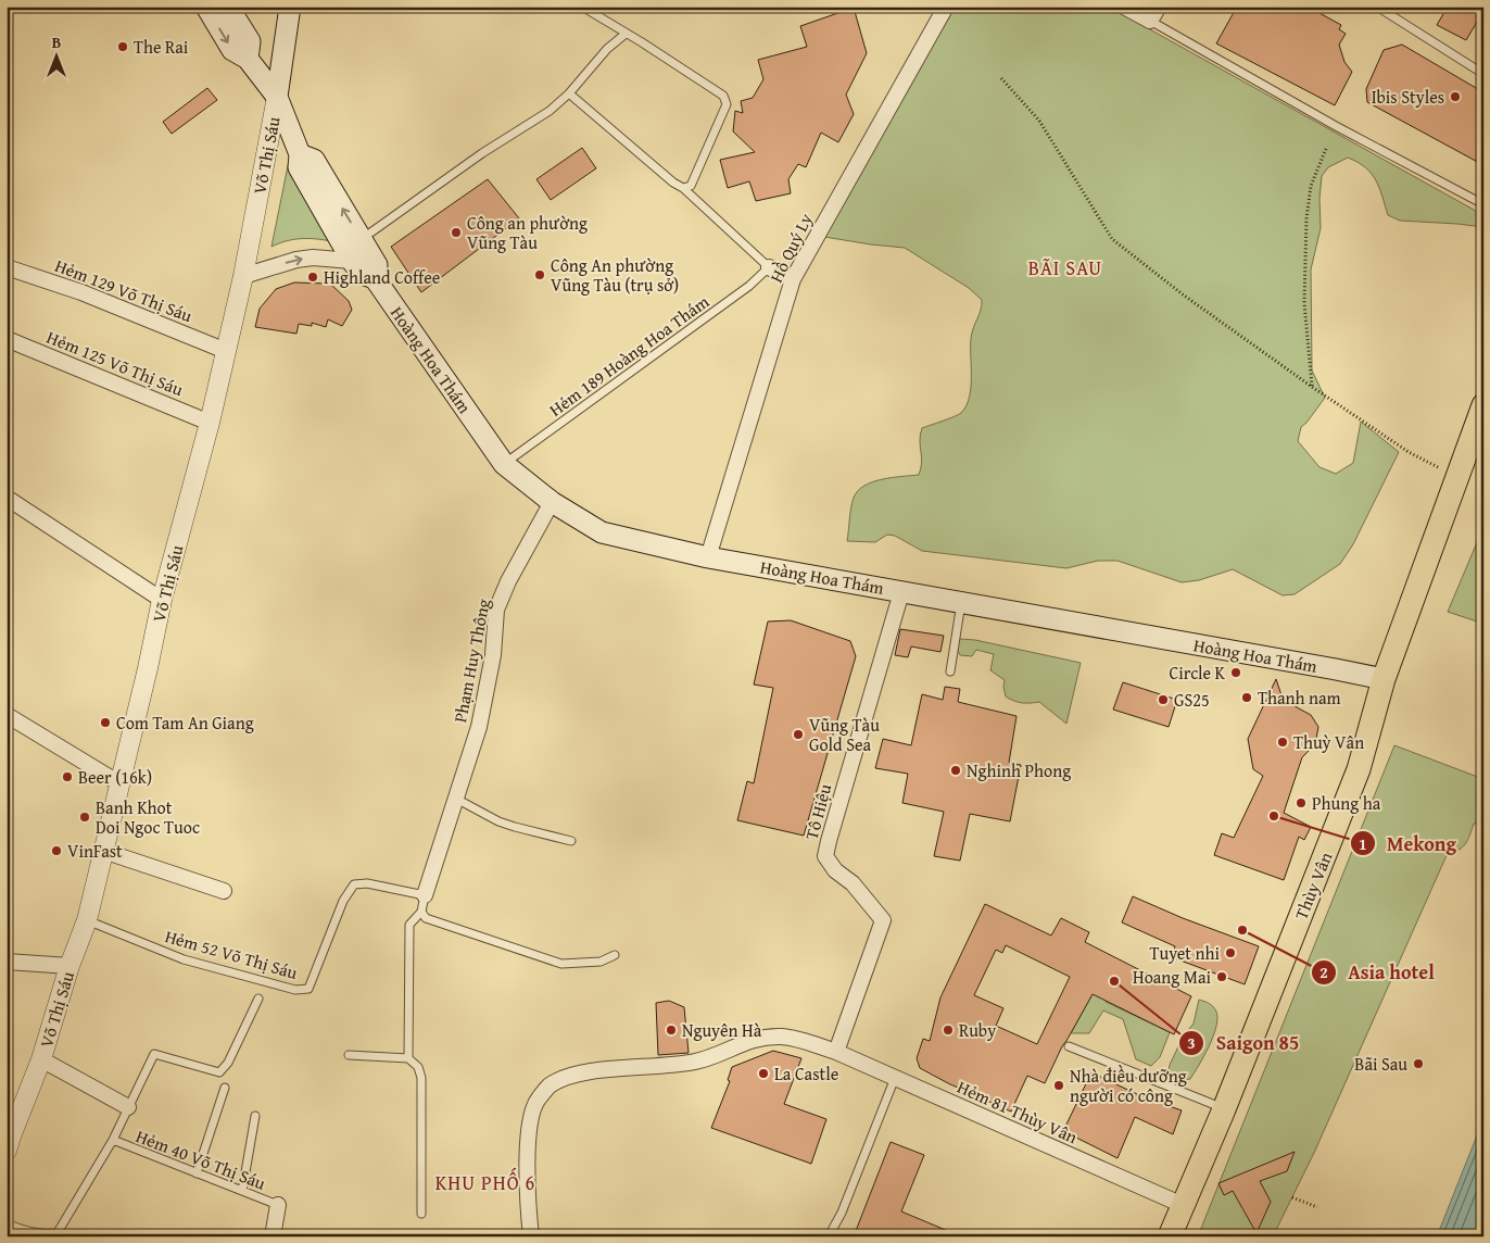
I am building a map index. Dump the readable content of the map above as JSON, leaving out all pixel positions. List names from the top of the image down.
{
  "streets": {
    "main road": ["Võ Thị Sáu", "Hoàng Hoa Thám", "Thùy Vân"],
    "street": [
      "Hồ Quý Ly",
      "Hẻm 129 Võ Thị Sáu",
      "Hẻm 125 Võ Thị Sáu",
      "Phạm Huy Thông",
      "Tô Hiệu",
      "Hẻm 81 Thùy Vân"
    ],
    "lane": ["Hẻm 189 Hoàng Hoa Thám", "Hẻm 52 Võ Thị Sáu", "Hẻm 40 Võ Thị Sáu"]
  },
  "crossings": [
    ["Võ Thị Sáu", "Hẻm 129 Võ Thị Sáu"],
    ["Võ Thị Sáu", "Hoàng Hoa Thám"],
    ["Võ Thị Sáu", "Hẻm 125 Võ Thị Sáu"],
    ["Võ Thị Sáu", "Hẻm 52 Võ Thị Sáu"],
    ["Hồ Quý Ly", "Hoàng Hoa Thám"],
    ["Hẻm 189 Hoàng Hoa Thám", "Hoàng Hoa Thám"],
    ["Hoàng Hoa Thám", "Phạm Huy Thông"],
    ["Hoàng Hoa Thám", "Tô Hiệu"],
    ["Hoàng Hoa Thám", "Thùy Vân"],
    ["Phạm Huy Thông", "Hẻm 52 Võ Thị Sáu"],
    ["Tô Hiệu", "Hẻm 81 Thùy Vân"],
    ["Thùy Vân", "Hẻm 81 Thùy Vân"]
  ],
  "districts": ["BÃI SAU", "KHU PHỐ 6"],
  "places": [
    "The Rai",
    "Ibis Styles",
    "Công an phường Vũng Tàu",
    "Công An phường Vũng Tàu (trụ sở)",
    "Highland Coffee",
    "Circle K",
    "Thanh nam",
    "GS25",
    "Com Tam An Giang",
    "Vũng Tàu Gold Sea",
    "Thuỳ Vân",
    "Nghinh Phong",
    "Beer (16k)",
    "Phung ha",
    "Mekong",
    "Banh Khot Doi Ngoc Tuoc",
    "VinFast",
    "Asia hotel",
    "Tuyet nhi",
    "Hoang Mai",
    "Saigon 85",
    "Nguyên Hà",
    "Ruby",
    "Bãi Sau",
    "La Castle",
    "Nhà điều dưỡng người có công"
  ],
  "north": "top"
}
